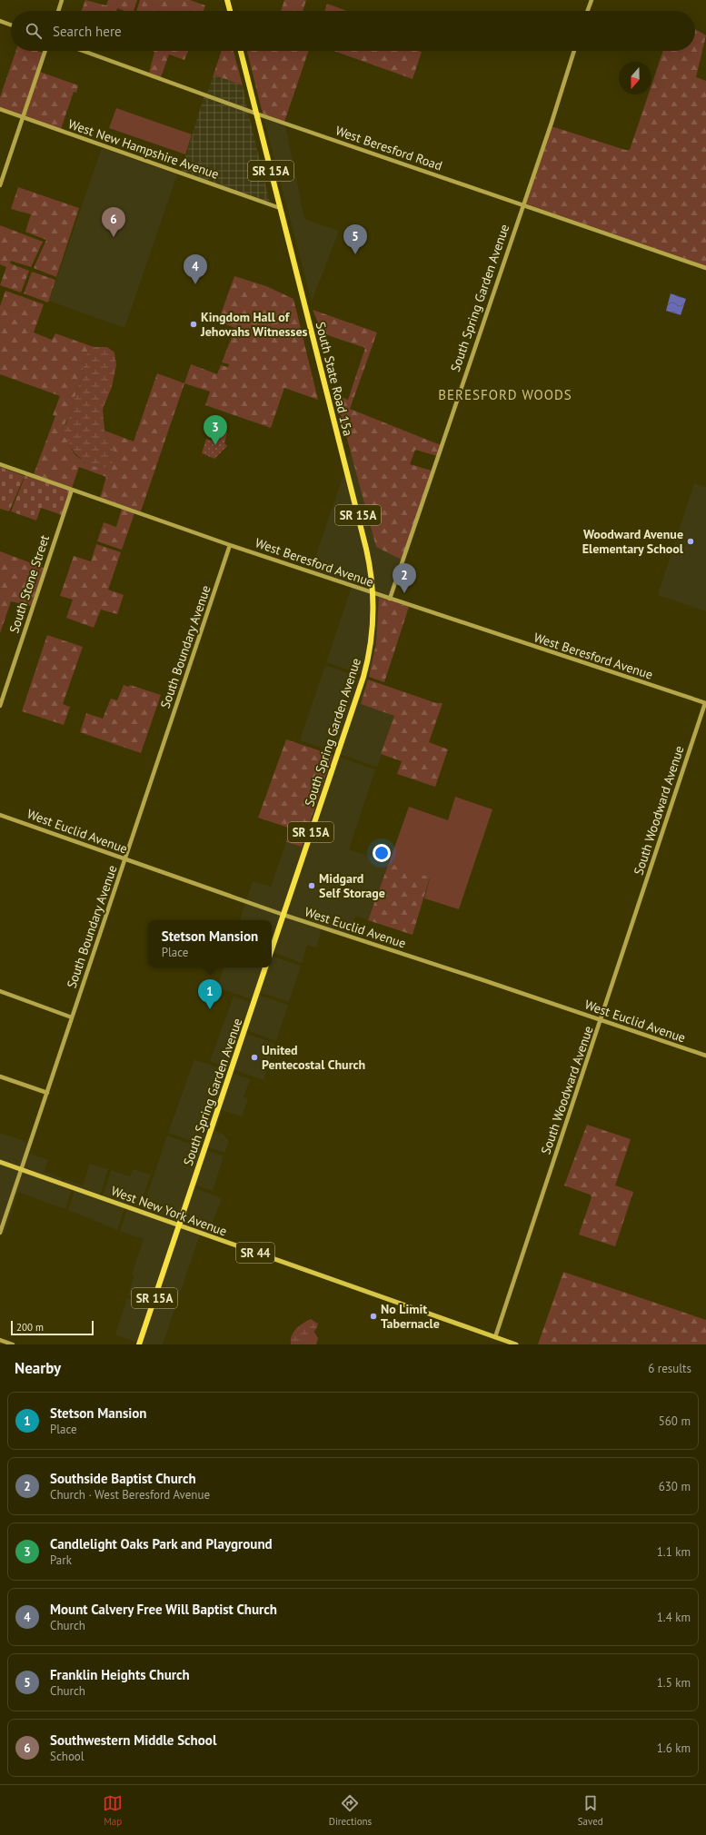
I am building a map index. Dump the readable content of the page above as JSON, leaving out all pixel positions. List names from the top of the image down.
{
  "streets": {
    "highway": ["SR 15A", "South Spring Garden Avenue", "South State Road 15a"],
    "main road": ["West New York Avenue", "SR 44"],
    "street": [
      "West Beresford Road",
      "West New Hampshire Avenue",
      "West Beresford Avenue",
      "South Stone Street",
      "South Boundary Avenue",
      "South Woodward Avenue",
      "West Euclid Avenue"
    ]
  },
  "crossings": [
    ["West Beresford Road", "South Spring Garden Avenue"],
    ["West Beresford Road", "South State Road 15a"],
    ["West New Hampshire Avenue", "South State Road 15a"],
    ["SR 15A", "South Spring Garden Avenue"],
    ["SR 15A", "West New York Avenue"],
    ["South Spring Garden Avenue", "South State Road 15a"],
    ["South Spring Garden Avenue", "West Beresford Avenue"],
    ["South Spring Garden Avenue", "West Euclid Avenue"],
    ["South Spring Garden Avenue", "West New York Avenue"],
    ["South State Road 15a", "West Beresford Avenue"],
    ["West Beresford Avenue", "South Stone Street"],
    ["West Beresford Avenue", "South Boundary Avenue"],
    ["West Beresford Avenue", "South Woodward Avenue"],
    ["South Boundary Avenue", "West Euclid Avenue"],
    ["South Boundary Avenue", "West New York Avenue"],
    ["South Woodward Avenue", "West Euclid Avenue"],
    ["South Woodward Avenue", "West New York Avenue"]
  ],
  "districts": ["BERESFORD WOODS"],
  "places": [
    "Kingdom Hall of Jehovahs Witnesses",
    "Woodward Avenue Elementary School",
    "Midgard Self Storage",
    "United Pentecostal Church",
    "No Limit Tabernacle"
  ],
  "scale_bar": "200 m",
  "north": "bottom",
  "page": {
    "search": "Search here",
    "pins": [
      "6",
      "5",
      "4",
      "3",
      "2",
      "1"
    ],
    "popup": ["Stetson Mansion", "Place"],
    "scale": "200 m",
    "heading": ["Nearby", "6 results"],
    "list": [
      {
        "mark": "1",
        "name": "Stetson Mansion",
        "note": "Place",
        "value": "560 m"
      },
      {
        "mark": "2",
        "name": "Southside Baptist Church",
        "note": "Church · West Beresford Avenue",
        "value": "630 m"
      },
      {
        "mark": "3",
        "name": "Candlelight Oaks Park and Playground",
        "note": "Park",
        "value": "1.1 km"
      },
      {
        "mark": "4",
        "name": "Mount Calvery Free Will Baptist Church",
        "note": "Church",
        "value": "1.4 km"
      },
      {
        "mark": "5",
        "name": "Franklin Heights Church",
        "note": "Church",
        "value": "1.5 km"
      },
      {
        "mark": "6",
        "name": "Southwestern Middle School",
        "note": "School",
        "value": "1.6 km"
      }
    ],
    "nav": ["Map", "Directions", "Saved"]
  }
}
